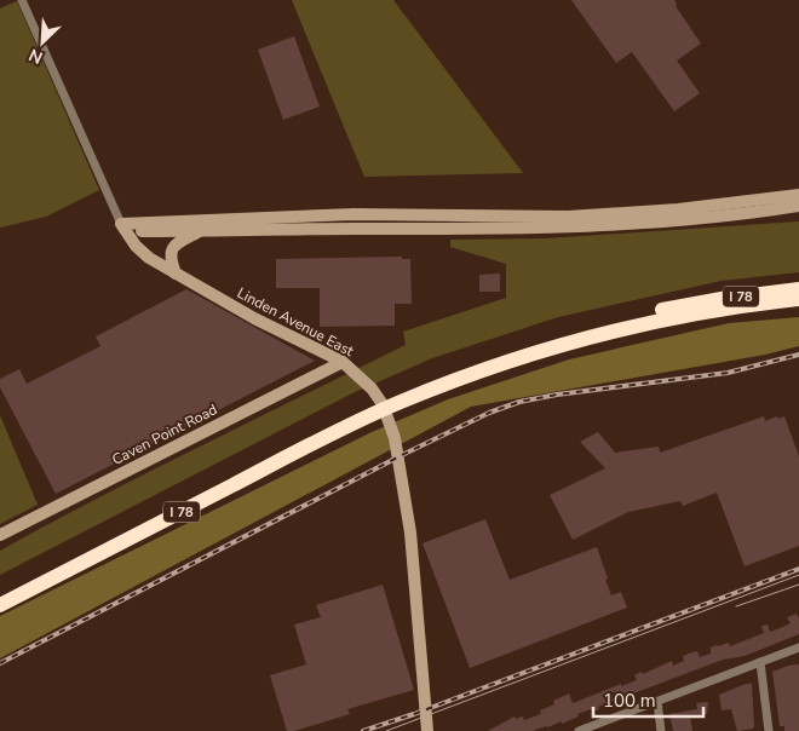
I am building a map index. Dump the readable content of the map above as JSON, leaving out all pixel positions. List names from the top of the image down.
{
  "streets": {
    "highway": ["I 78"],
    "street": ["Linden Avenue East", "Caven Point Road"]
  },
  "crossings": [
    ["Linden Avenue East", "Caven Point Road"]
  ],
  "scale_bar": "100 m",
  "north": "bottom left"
}
